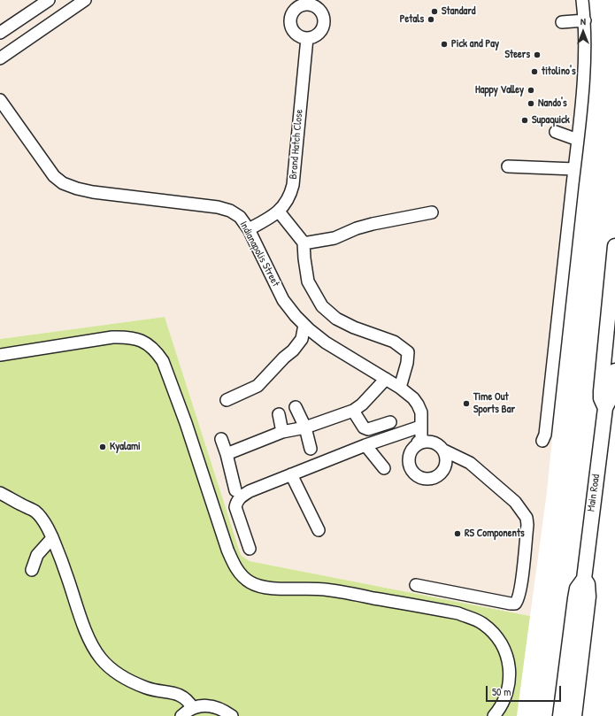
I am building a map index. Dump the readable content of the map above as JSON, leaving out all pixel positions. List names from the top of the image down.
{
  "streets": {
    "main road": ["Main Road"],
    "street": ["Brand Hatch Close", "Indianapolis Street"]
  },
  "crossings": [
    ["Brand Hatch Close", "Indianapolis Street"]
  ],
  "places": [
    "Standard",
    "Petals",
    "Pick and Pay",
    "Steers",
    "titolino's",
    "Happy Valley",
    "Nando's",
    "Supaquick",
    "Time Out Sports Bar",
    "Kyalami",
    "RS Components"
  ],
  "scale_bar": "50 m",
  "north": "top"
}
